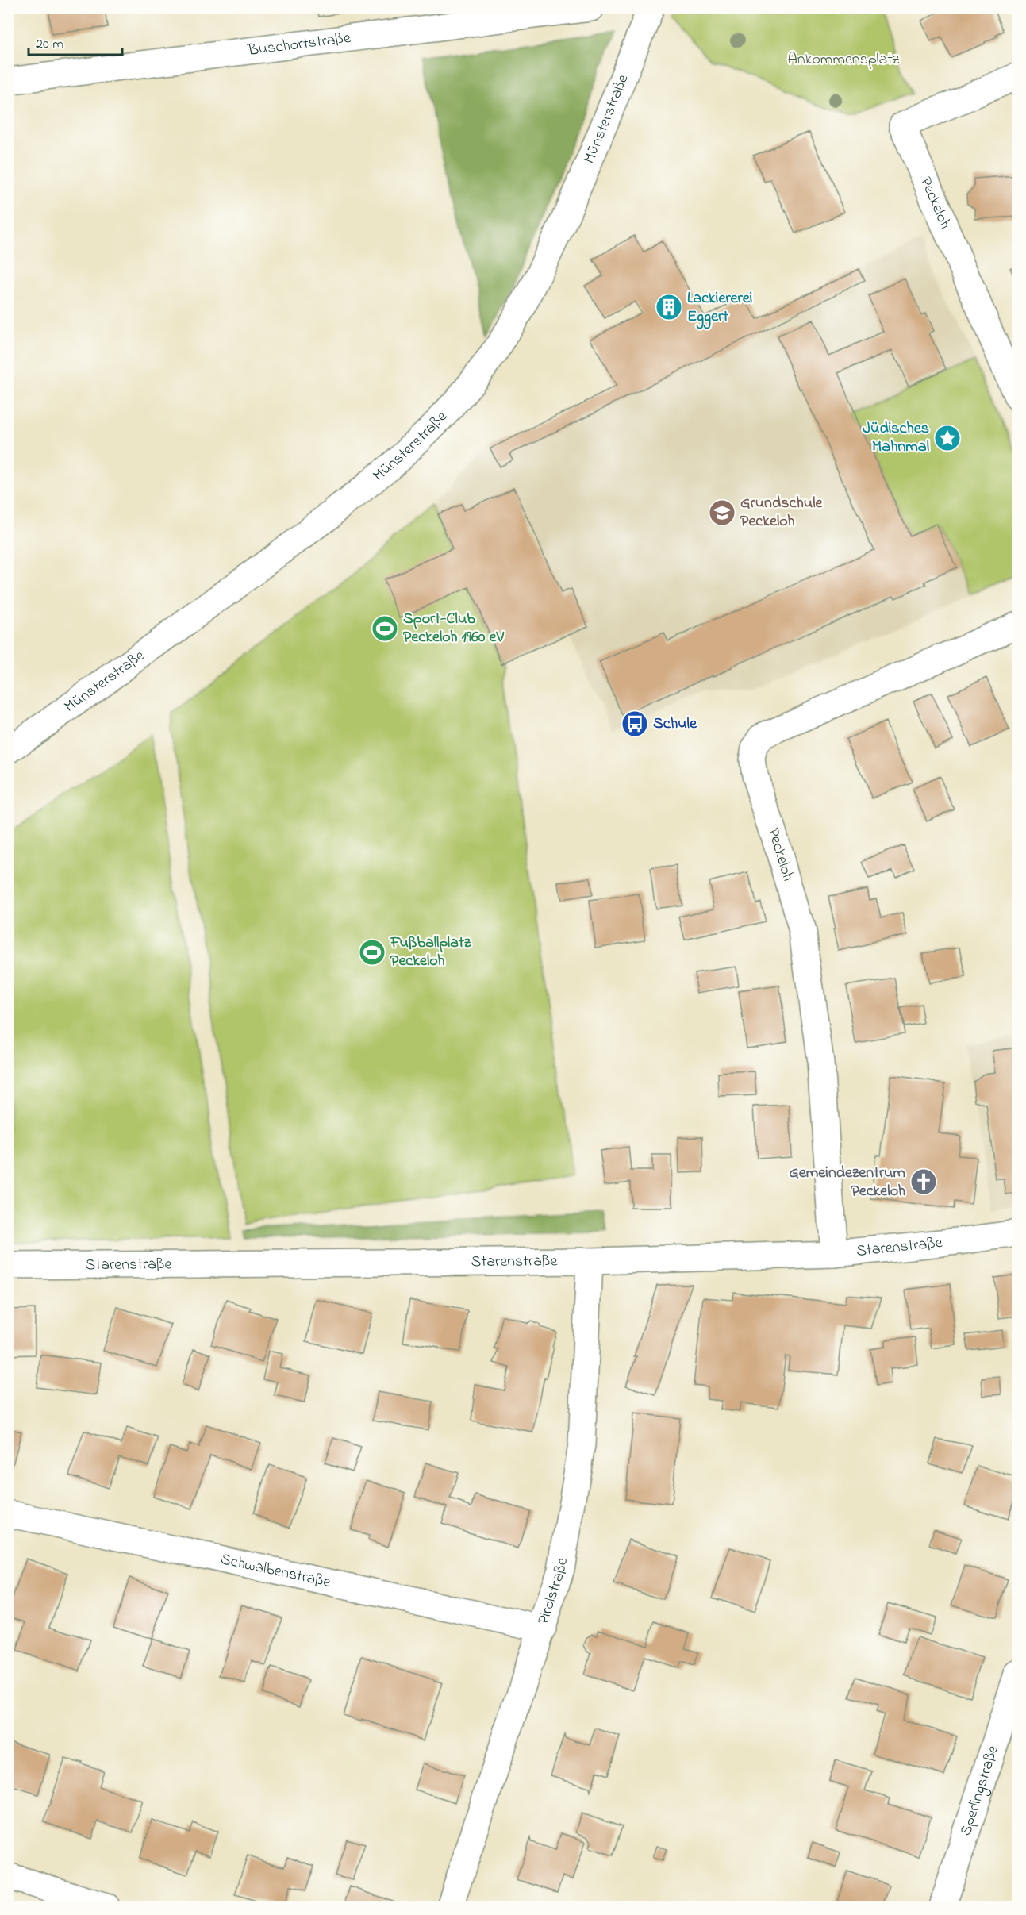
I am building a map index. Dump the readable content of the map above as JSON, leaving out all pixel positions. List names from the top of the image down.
{
  "streets": {
    "street": [
      "Buschortstraße",
      "Münsterstraße",
      "Peckeloh",
      "Starenstraße",
      "Schwalbenstraße",
      "Pirolstraße",
      "Sperlingstraße"
    ]
  },
  "crossings": [
    ["Peckeloh", "Starenstraße"],
    ["Starenstraße", "Pirolstraße"],
    ["Schwalbenstraße", "Pirolstraße"]
  ],
  "parks": ["Ankommensplatz"],
  "places": {
    "building": ["Lackiererei Eggert"],
    "place": ["Jüdisches Mahnmal"],
    "school or university": ["Grundschule Peckeloh"],
    "sports": ["Sport-Club Peckeloh 1960 eV", "Fußballplatz Peckeloh"],
    "bus stop": ["Schule"],
    "church": ["Gemeindezentrum Peckeloh"]
  },
  "scale_bar": "20 m"
}
